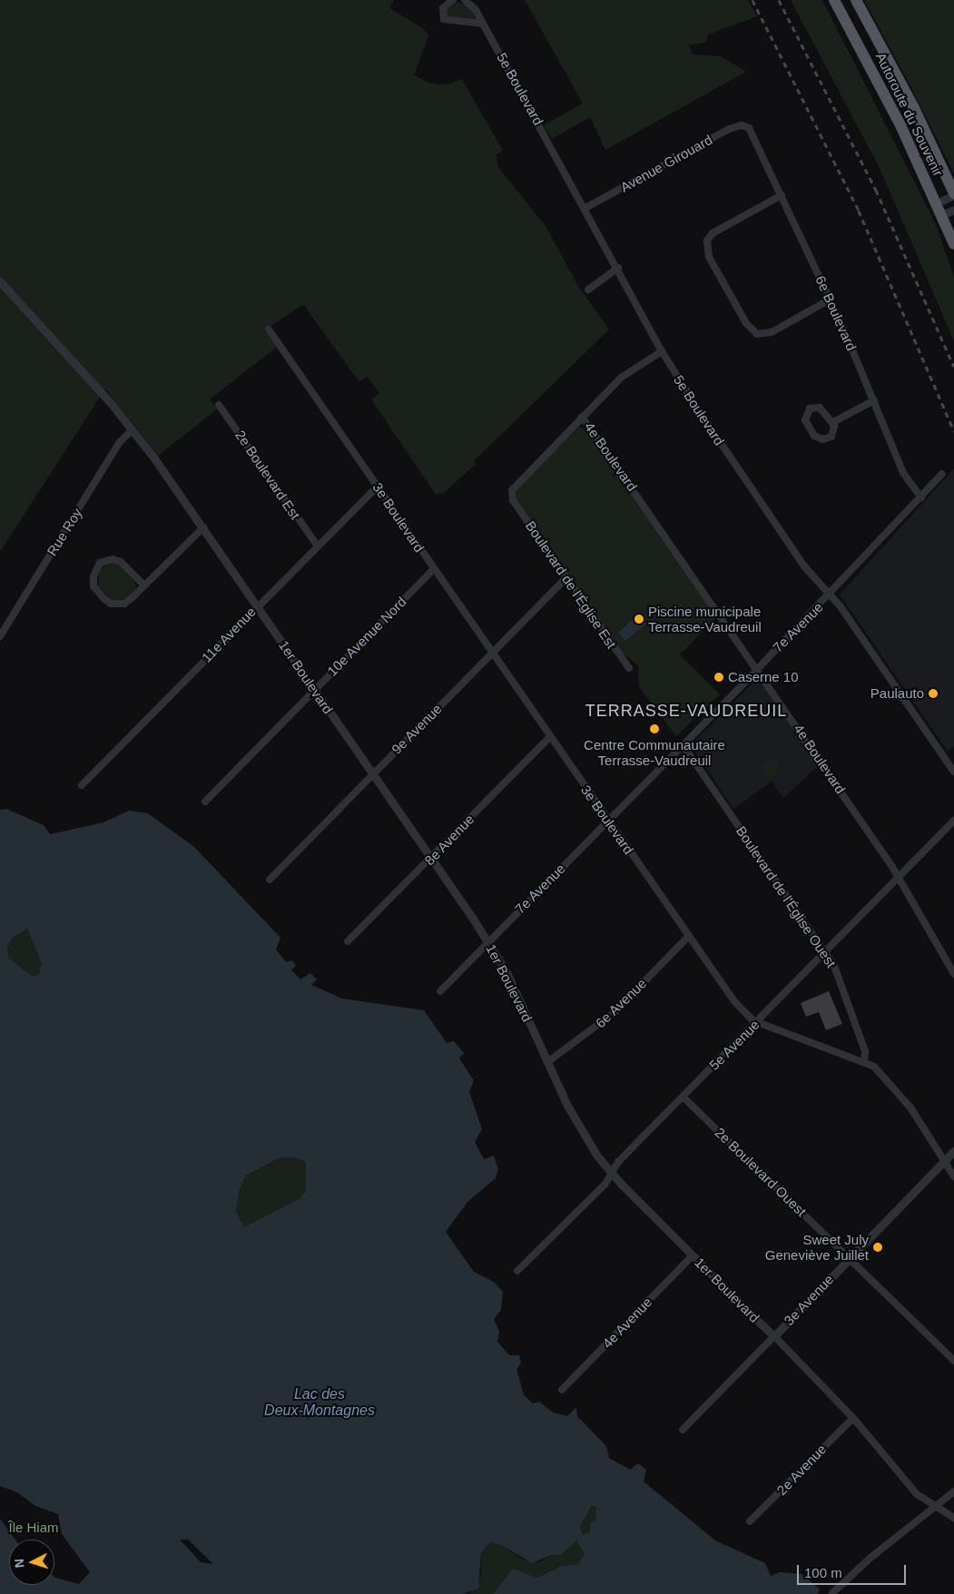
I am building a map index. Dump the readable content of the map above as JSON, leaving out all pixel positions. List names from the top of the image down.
{
  "streets": {
    "highway": ["Autoroute du Souvenir"],
    "street": [
      "5e Boulevard",
      "Avenue Girouard",
      "6e Boulevard",
      "4e Boulevard",
      "2e Boulevard Est",
      "3e Boulevard",
      "Rue Roy",
      "Boulevard de l'Église Est",
      "7e Avenue",
      "11e Avenue",
      "10e Avenue Nord",
      "1er Boulevard",
      "9e Avenue",
      "8e Avenue",
      "Boulevard de l'Église Ouest",
      "6e Avenue",
      "5e Avenue",
      "2e Boulevard Ouest",
      "3e Avenue",
      "4e Avenue",
      "2e Avenue"
    ]
  },
  "crossings": [
    ["5e Boulevard", "Avenue Girouard"],
    ["5e Boulevard", "7e Avenue"],
    ["Avenue Girouard", "6e Boulevard"],
    ["6e Boulevard", "7e Avenue"],
    ["4e Boulevard", "Boulevard de l'Église Est"],
    ["4e Boulevard", "7e Avenue"],
    ["4e Boulevard", "5e Avenue"],
    ["2e Boulevard Est", "11e Avenue"],
    ["3e Boulevard", "7e Avenue"],
    ["3e Boulevard", "11e Avenue"],
    ["3e Boulevard", "10e Avenue Nord"],
    ["3e Boulevard", "9e Avenue"],
    ["3e Boulevard", "8e Avenue"],
    ["3e Boulevard", "Boulevard de l'Église Ouest"],
    ["3e Boulevard", "6e Avenue"],
    ["3e Boulevard", "5e Avenue"],
    ["3e Boulevard", "3e Avenue"],
    ["Rue Roy", "1er Boulevard"],
    ["Boulevard de l'Église Est", "9e Avenue"],
    ["7e Avenue", "1er Boulevard"],
    ["7e Avenue", "Boulevard de l'Église Ouest"],
    ["11e Avenue", "1er Boulevard"],
    ["10e Avenue Nord", "1er Boulevard"],
    ["1er Boulevard", "9e Avenue"],
    ["1er Boulevard", "8e Avenue"],
    ["1er Boulevard", "6e Avenue"],
    ["1er Boulevard", "5e Avenue"],
    ["1er Boulevard", "3e Avenue"],
    ["1er Boulevard", "4e Avenue"],
    ["1er Boulevard", "2e Avenue"],
    ["Boulevard de l'Église Ouest", "5e Avenue"],
    ["5e Avenue", "2e Boulevard Ouest"],
    ["2e Boulevard Ouest", "3e Avenue"]
  ],
  "districts": ["TERRASSE-VAUDREUIL"],
  "water": ["Lac des Deux-Montagnes"],
  "parks": ["Île Hiam"],
  "places": [
    "Piscine municipale Terrasse-Vaudreuil",
    "Caserne 10",
    "Paulauto",
    "Centre Communautaire Terrasse-Vaudreuil",
    "Sweet July Geneviève Juillet"
  ],
  "scale_bar": "100 m",
  "north": "left"
}
